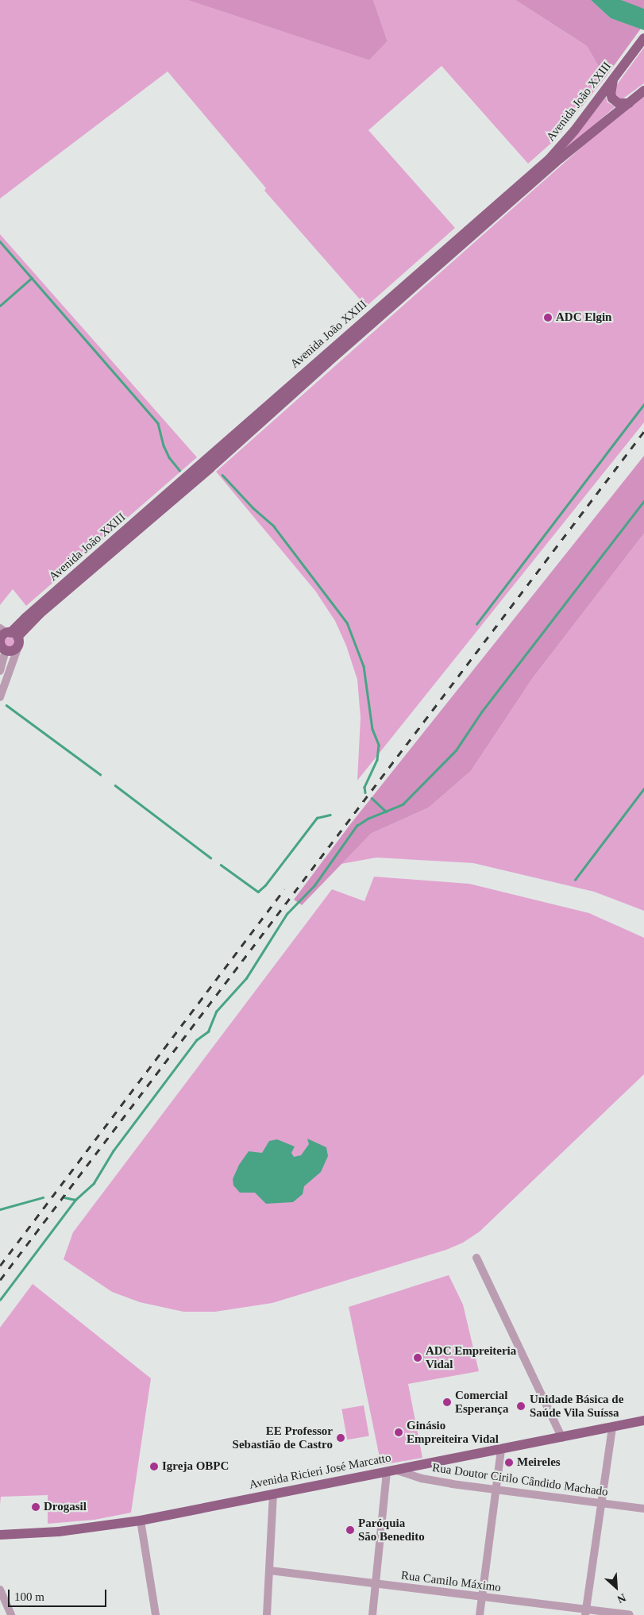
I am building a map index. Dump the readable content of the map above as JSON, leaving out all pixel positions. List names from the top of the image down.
{
  "streets": {
    "main road": ["Avenida João XXIII", "Avenida Ricieri José Marcatto"],
    "street": ["Rua Doutor Cirilo Cândido Machado", "Rua Camilo Máximo"]
  },
  "crossings": [
    ["Avenida Ricieri José Marcatto", "Rua Doutor Cirilo Cândido Machado"]
  ],
  "places": [
    "ADC Elgin",
    "ADC Empreiteria Vidal",
    "Comercial Esperança",
    "Unidade Básica de Saúde Vila Suíssa",
    "Ginásio Empreiteira Vidal",
    "EE Professor Sebastião de Castro",
    "Meireles",
    "Igreja OBPC",
    "Drogasil",
    "Paróquia São Benedito"
  ],
  "scale_bar": "100 m",
  "north": "bottom right"
}
